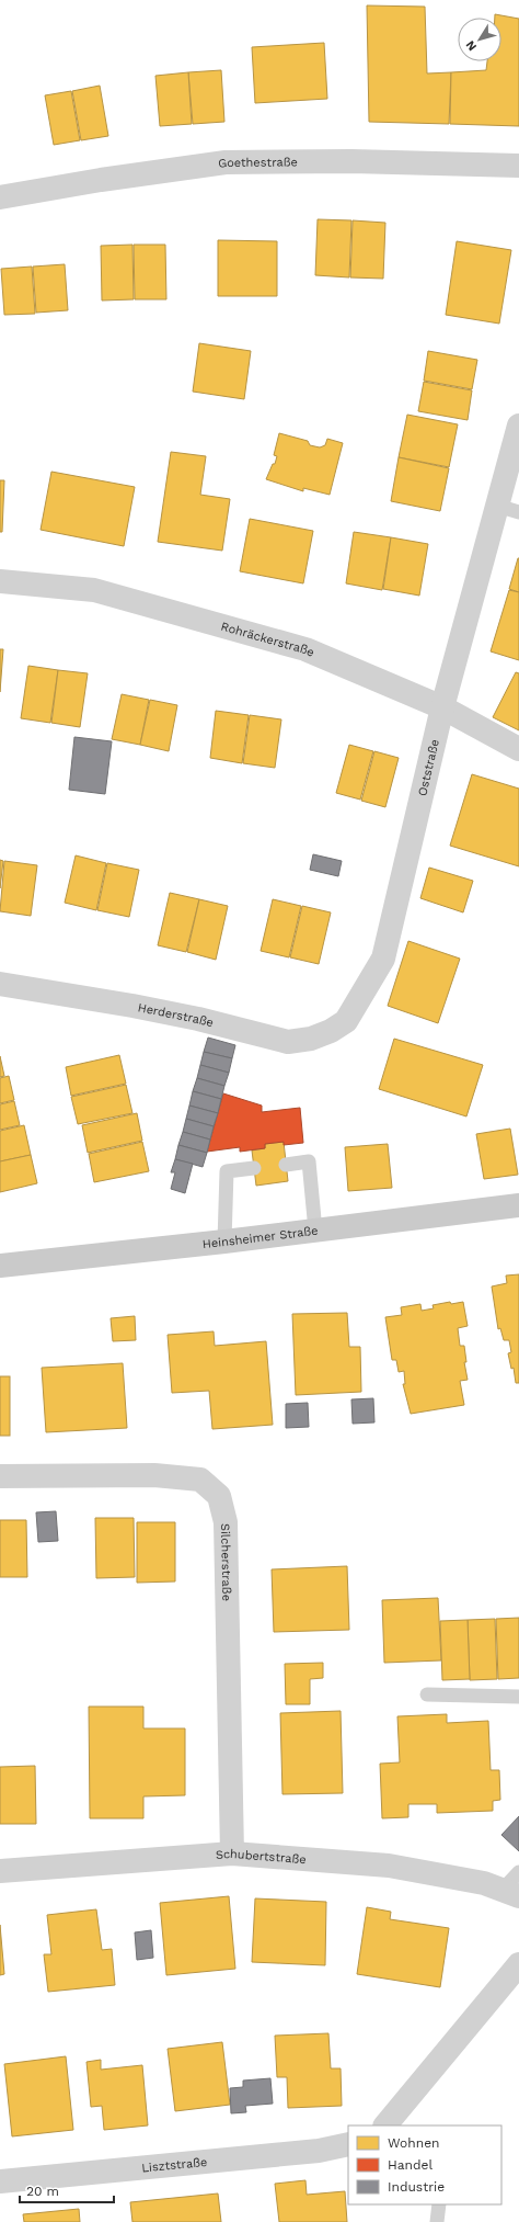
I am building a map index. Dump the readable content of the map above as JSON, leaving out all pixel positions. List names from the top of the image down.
{
  "streets": {
    "street": [
      "Goethestraße",
      "Rohräckerstraße",
      "Oststraße",
      "Herderstraße",
      "Heinsheimer Straße",
      "Silcherstraße",
      "Schubertstraße",
      "Lisztstraße"
    ]
  },
  "crossings": [
    ["Rohräckerstraße", "Oststraße"],
    ["Oststraße", "Herderstraße"],
    ["Silcherstraße", "Schubertstraße"]
  ],
  "legend": ["Wohnen", "Handel", "Industrie"],
  "scale_bar": "20 m",
  "north": "bottom left"
}
